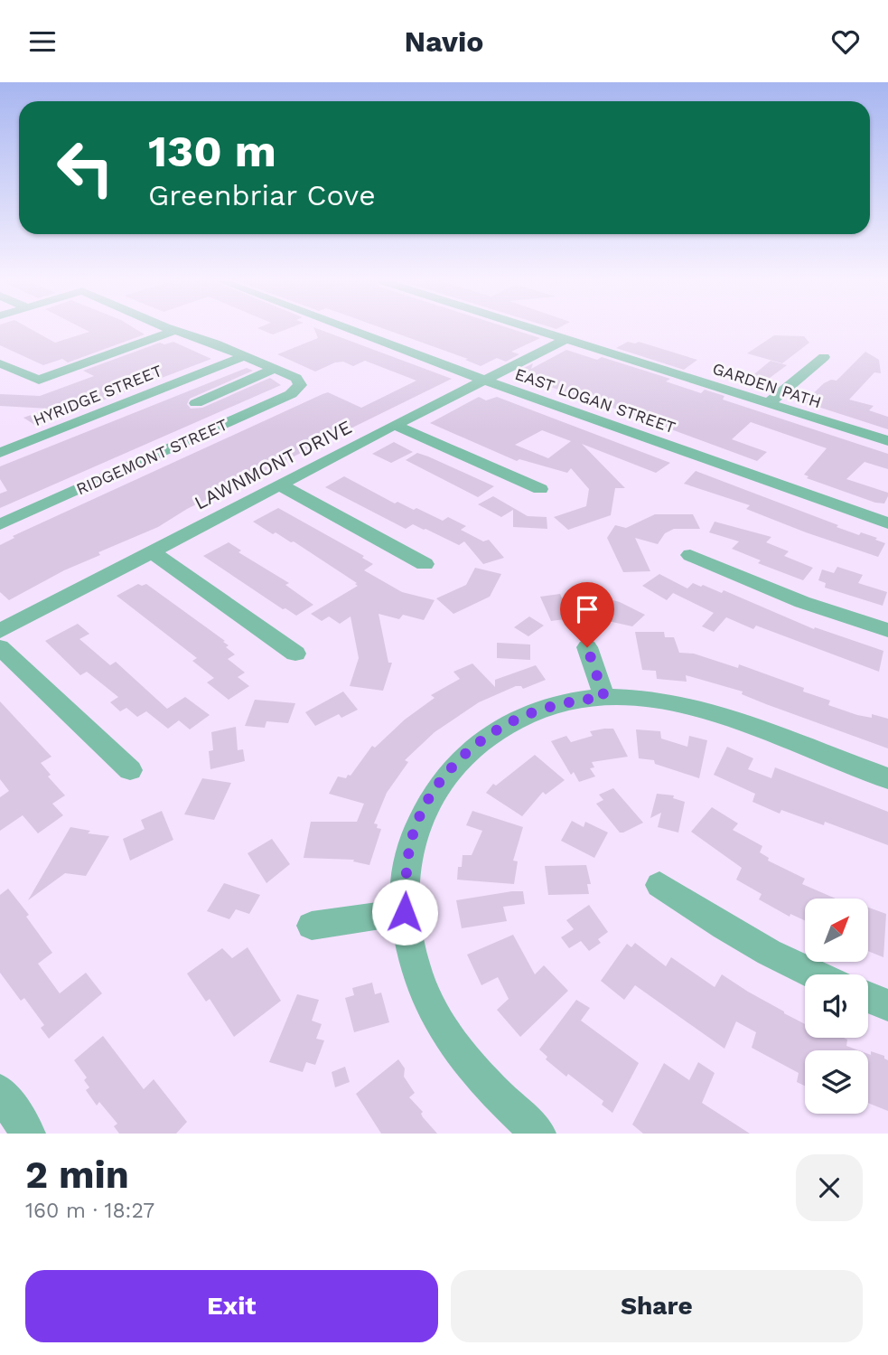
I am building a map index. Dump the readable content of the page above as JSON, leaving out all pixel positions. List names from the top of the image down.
{
  "streets": {
    "street": [
      "GARDEN PATH",
      "HYRIDGE STREET",
      "EAST LOGAN STREET",
      "RIDGEMONT STREET",
      "LAWNMONT DRIVE"
    ]
  },
  "crossings": [
    ["GARDEN PATH", "LAWNMONT DRIVE"],
    ["EAST LOGAN STREET", "LAWNMONT DRIVE"]
  ],
  "north": "top right",
  "page": {
    "header": "Navio",
    "turn": ["130 m", "Greenbriar Cove"],
    "heading": ["2 min", "160 m · 18:27"],
    "buttons": ["Exit", "Share"]
  }
}
